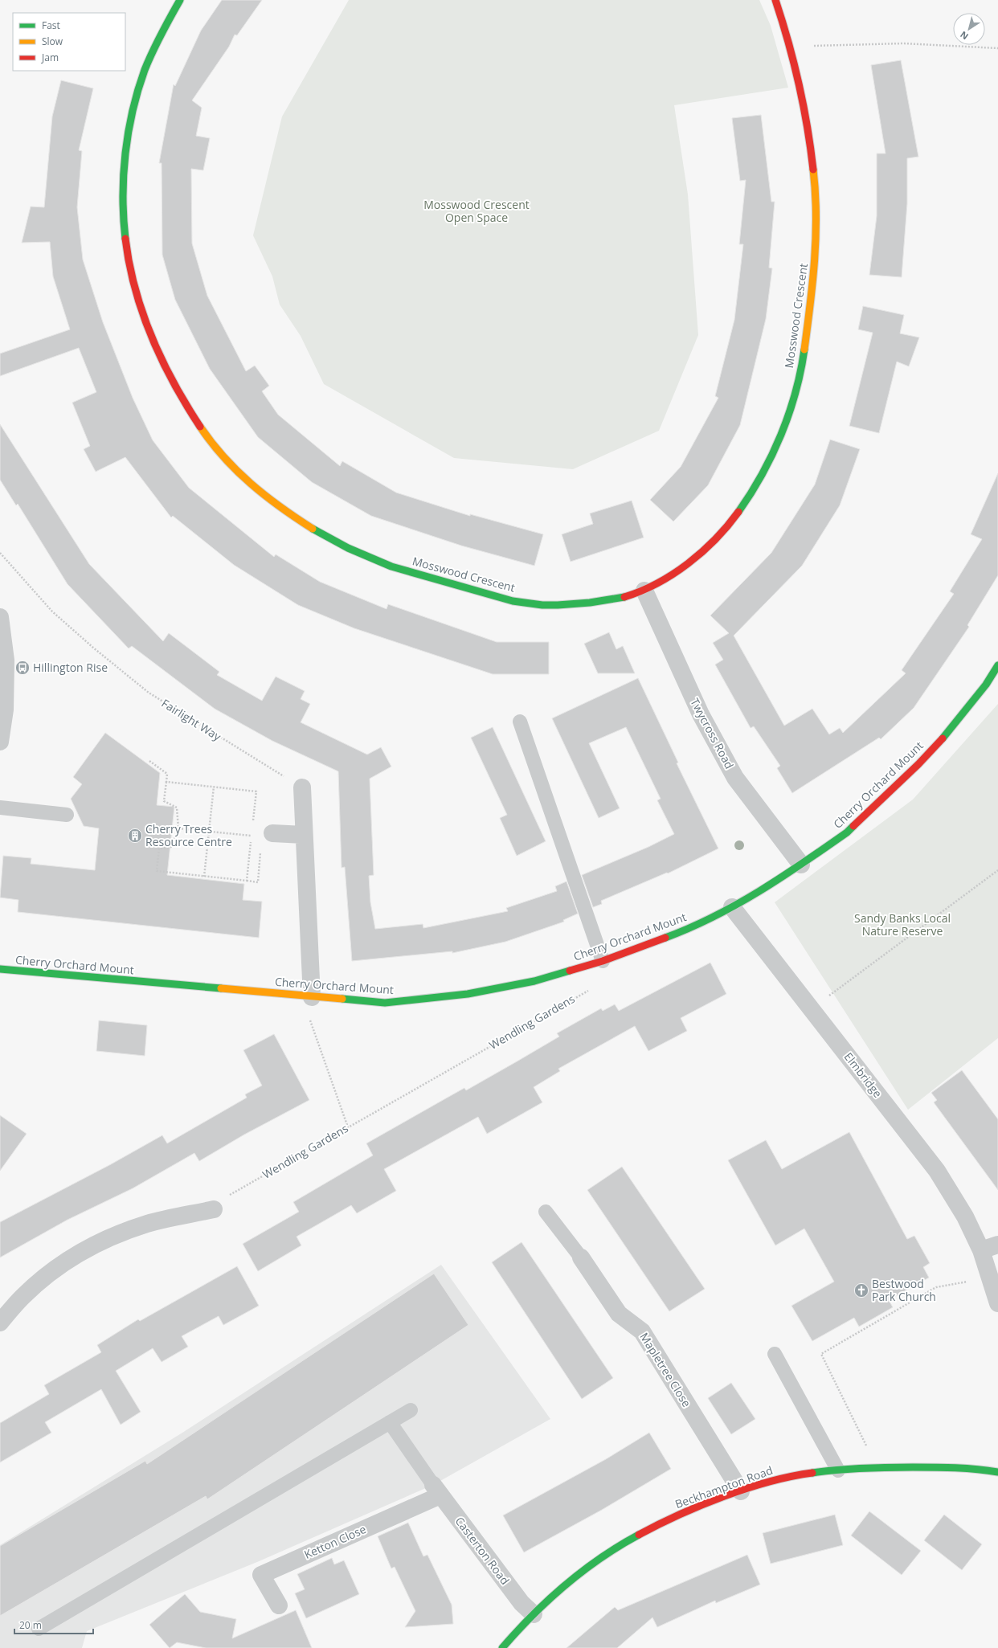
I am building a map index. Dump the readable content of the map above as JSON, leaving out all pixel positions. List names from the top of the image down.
{
  "streets": {
    "street": [
      "Mosswood Crescent",
      "Twycross Road",
      "Cherry Orchard Mount",
      "Elmbridge",
      "Mapletree Close",
      "Beckhampton Road",
      "Ketton Close",
      "Casterton Road"
    ],
    "path": ["Fairlight Way", "Wendling Gardens"]
  },
  "crossings": [
    ["Mosswood Crescent", "Twycross Road"],
    ["Twycross Road", "Cherry Orchard Mount"],
    ["Cherry Orchard Mount", "Wendling Gardens"],
    ["Cherry Orchard Mount", "Elmbridge"],
    ["Mapletree Close", "Beckhampton Road"],
    ["Beckhampton Road", "Casterton Road"],
    ["Ketton Close", "Casterton Road"]
  ],
  "parks": ["Mosswood Crescent Open Space", "Sandy Banks Local Nature Reserve"],
  "places": {
    "bus stop": ["Hillington Rise"],
    "building": ["Cherry Trees Resource Centre"],
    "church": ["Bestwood Park Church"]
  },
  "legend": ["Fast", "Slow", "Jam"],
  "scale_bar": "20 m",
  "north": "bottom left"
}
